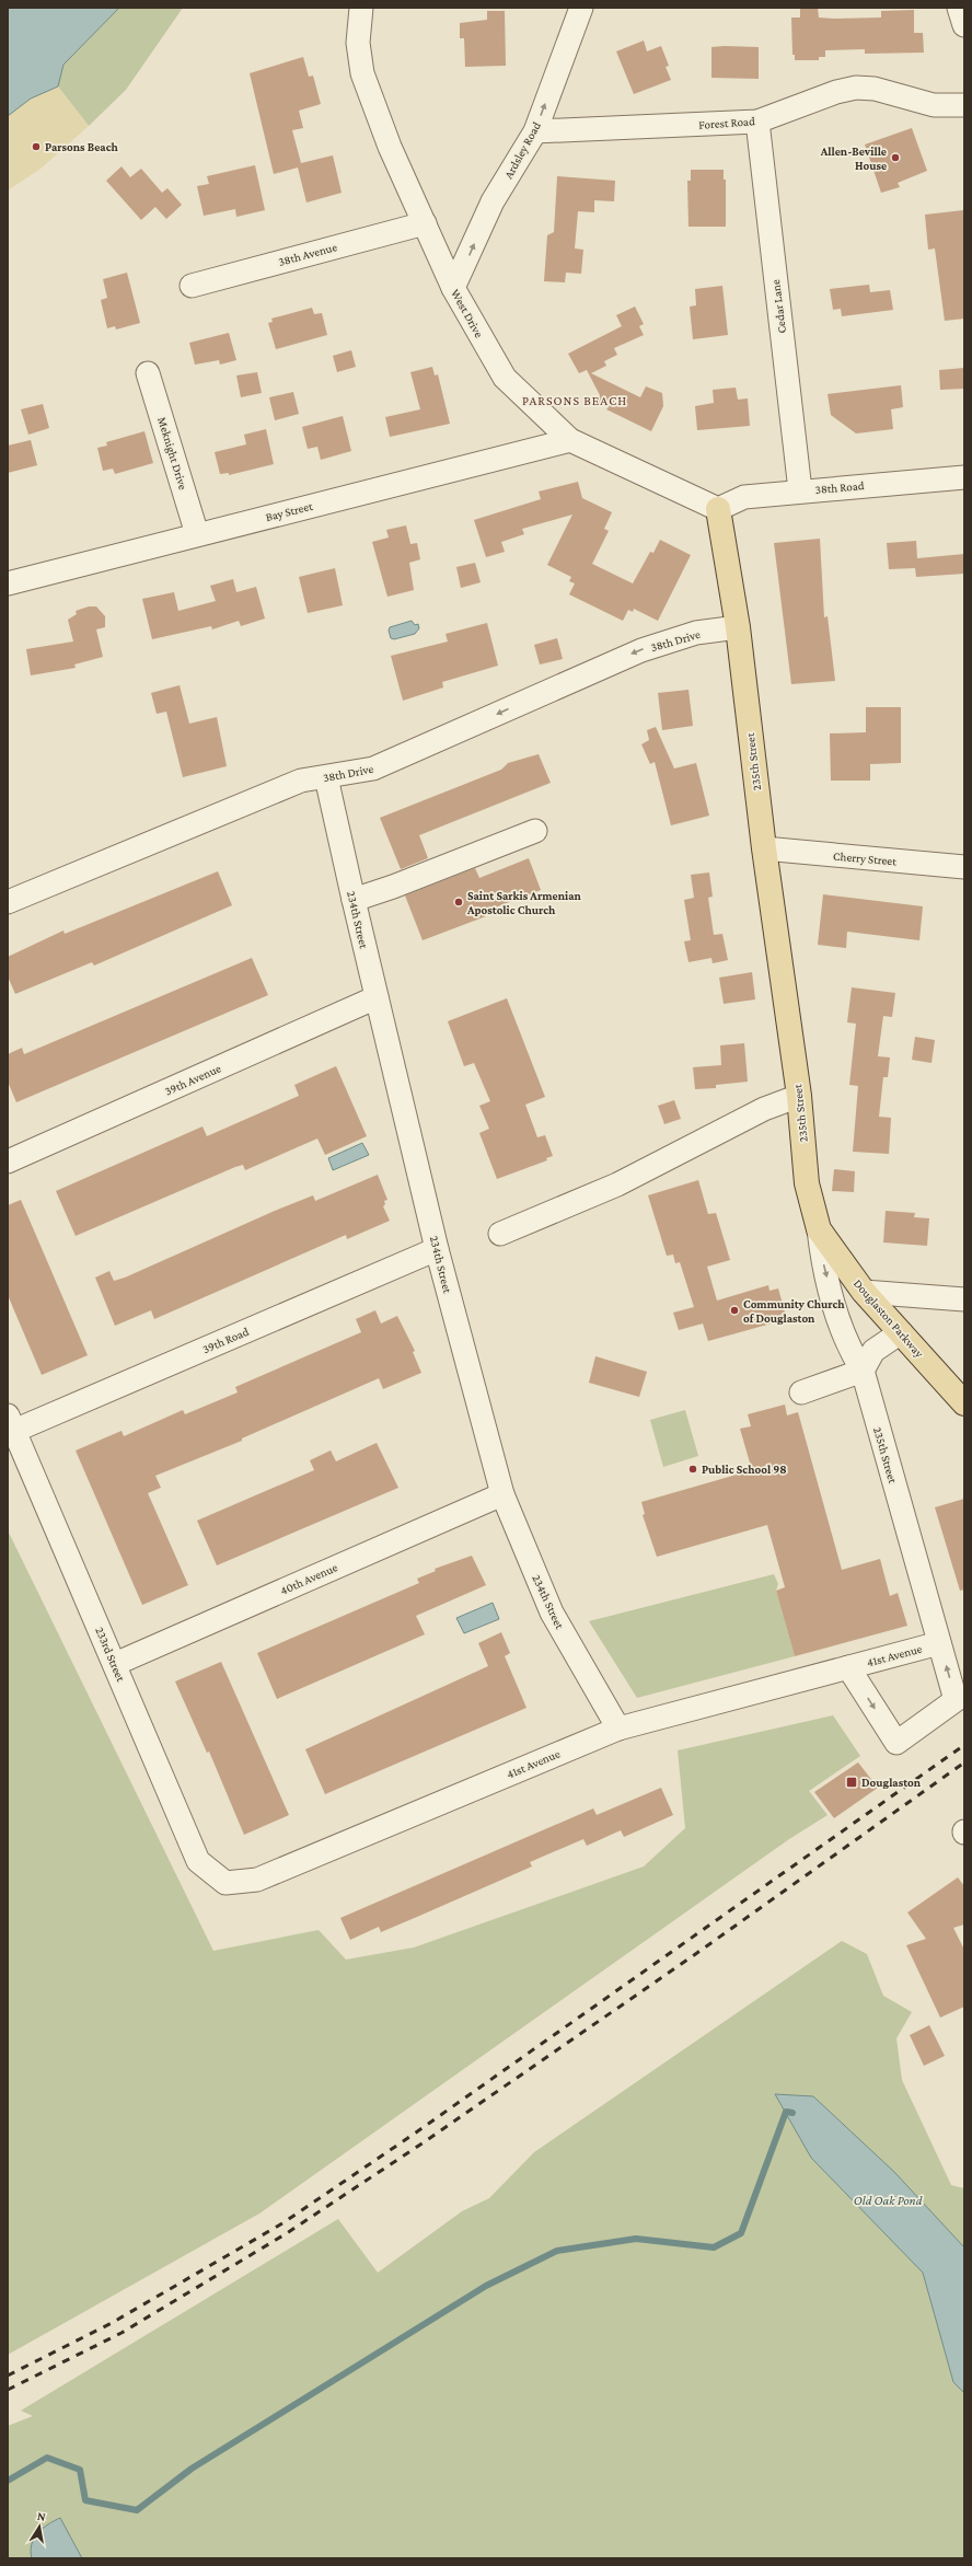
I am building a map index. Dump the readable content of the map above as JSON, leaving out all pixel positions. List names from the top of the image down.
{
  "streets": {
    "main road": ["235th Street", "Douglaston Parkway"],
    "street": [
      "Forest Road",
      "Ardsley Road",
      "38th Avenue",
      "Cedar Lane",
      "West Drive",
      "Meknight Drive",
      "38th Road",
      "Bay Street",
      "38th Drive",
      "Cherry Street",
      "234th Street",
      "39th Avenue",
      "39th Road",
      "40th Avenue",
      "233rd Street",
      "41st Avenue"
    ]
  },
  "crossings": [
    ["Forest Road", "Ardsley Road"],
    ["Forest Road", "Cedar Lane"],
    ["Ardsley Road", "West Drive"],
    ["38th Avenue", "West Drive"],
    ["Cedar Lane", "38th Road"],
    ["West Drive", "38th Road"],
    ["West Drive", "Bay Street"],
    ["West Drive", "235th Street"],
    ["Meknight Drive", "Bay Street"],
    ["38th Road", "235th Street"],
    ["38th Drive", "235th Street"],
    ["38th Drive", "234th Street"],
    ["235th Street", "Cherry Street"],
    ["235th Street", "Douglaston Parkway"],
    ["235th Street", "41st Avenue"],
    ["234th Street", "39th Avenue"],
    ["234th Street", "39th Road"],
    ["234th Street", "40th Avenue"],
    ["234th Street", "41st Avenue"],
    ["39th Road", "233rd Street"],
    ["40th Avenue", "233rd Street"],
    ["233rd Street", "41st Avenue"]
  ],
  "one_way": ["Ardsley Road"],
  "districts": ["PARSONS BEACH"],
  "water": ["Old Oak Pond"],
  "places": {
    "other": [
      "Parsons Beach",
      "Allen-Beville House",
      "Saint Sarkis Armenian Apostolic Church",
      "Community Church of Douglaston",
      "Public School 98"
    ],
    "transit": ["Douglaston"]
  },
  "north": "top"
}
